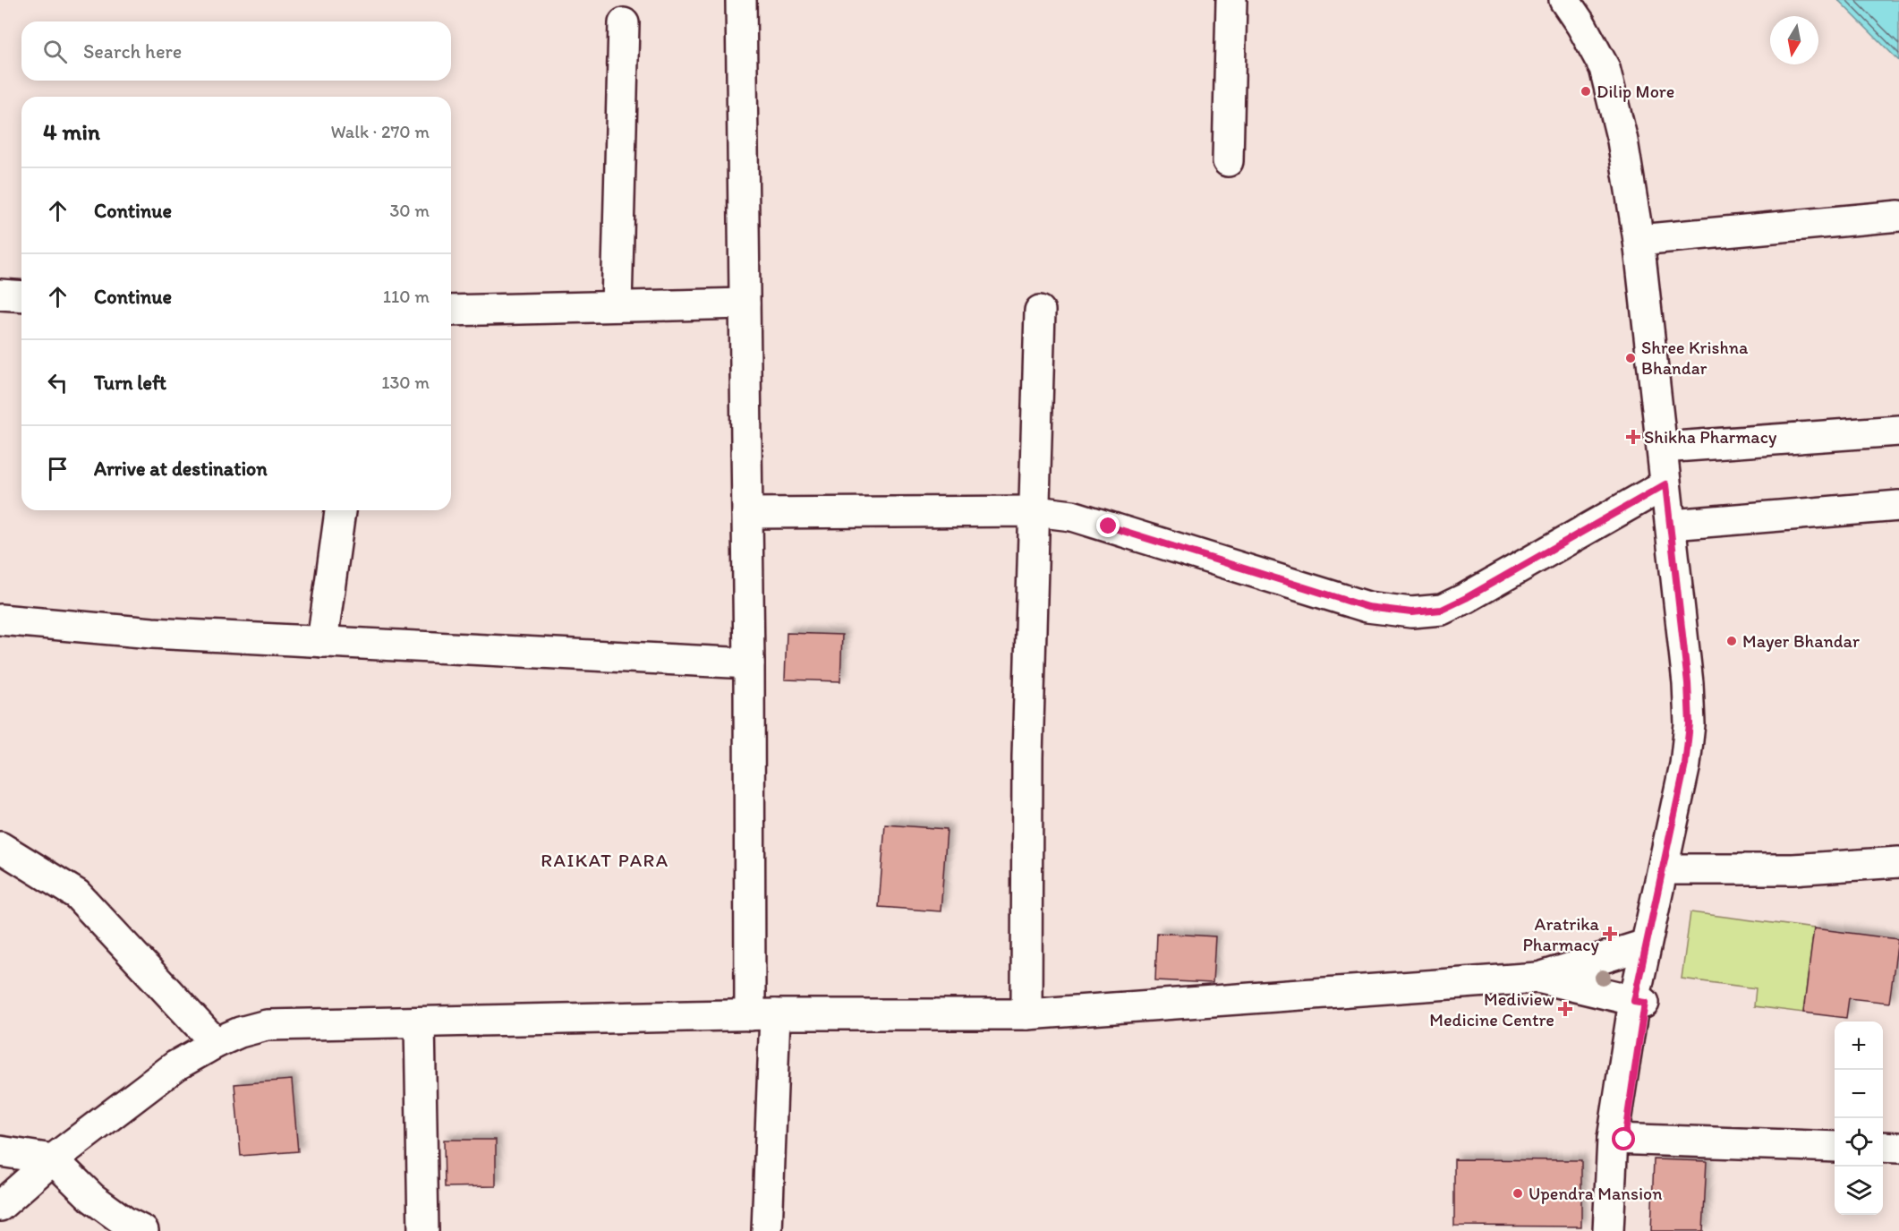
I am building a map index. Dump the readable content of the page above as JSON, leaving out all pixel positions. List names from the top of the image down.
{
  "districts": ["RAIKAT PARA"],
  "places": {
    "other": [
      "Dilip More",
      "Shree Krishna Bhandar",
      "Mayer Bhandar",
      "Upendra Mansion"
    ],
    "health": ["Shikha Pharmacy", "Aratrika Pharmacy", "Mediview Medicine Centre"]
  },
  "north": "bottom",
  "page": {
    "search": "Search here",
    "heading": ["4 min", "Walk · 270 m"],
    "list": [
      ["Continue", "30 m"],
      ["Continue", "110 m"],
      ["Turn left", "130 m"],
      "Arrive at destination"
    ],
    "map_buttons": ["+", "−"]
  }
}
